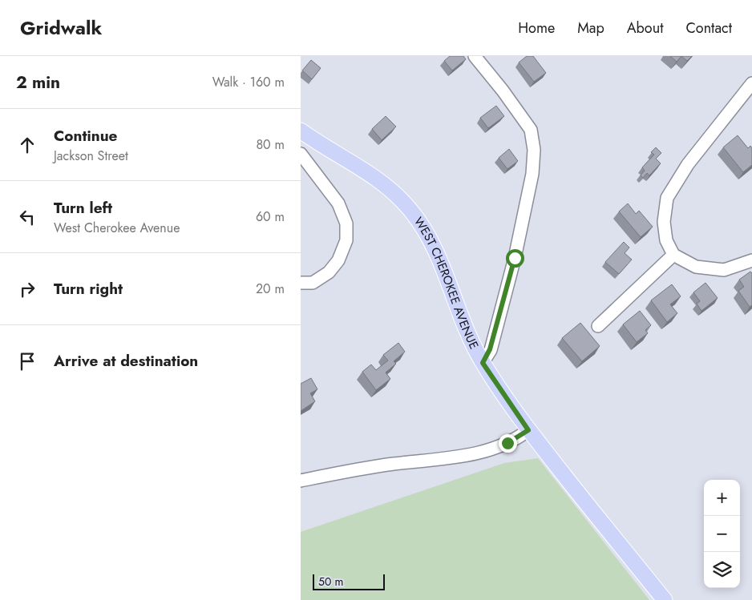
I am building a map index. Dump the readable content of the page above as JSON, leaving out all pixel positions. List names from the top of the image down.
{
  "streets": {
    "main road": ["WEST CHEROKEE AVENUE"]
  },
  "scale_bar": "50 m",
  "page": {
    "header": "Gridwalk",
    "nav": [
      "Home",
      "Map",
      "About",
      "Contact"
    ],
    "heading": ["2 min", "Walk · 160 m"],
    "list": [
      ["Continue", "Jackson Street", "80 m"],
      ["Turn left", "West Cherokee Avenue", "60 m"],
      ["Turn right", "20 m"],
      "Arrive at destination"
    ],
    "map_buttons": ["+", "−"],
    "scale": "50 m"
  }
}
